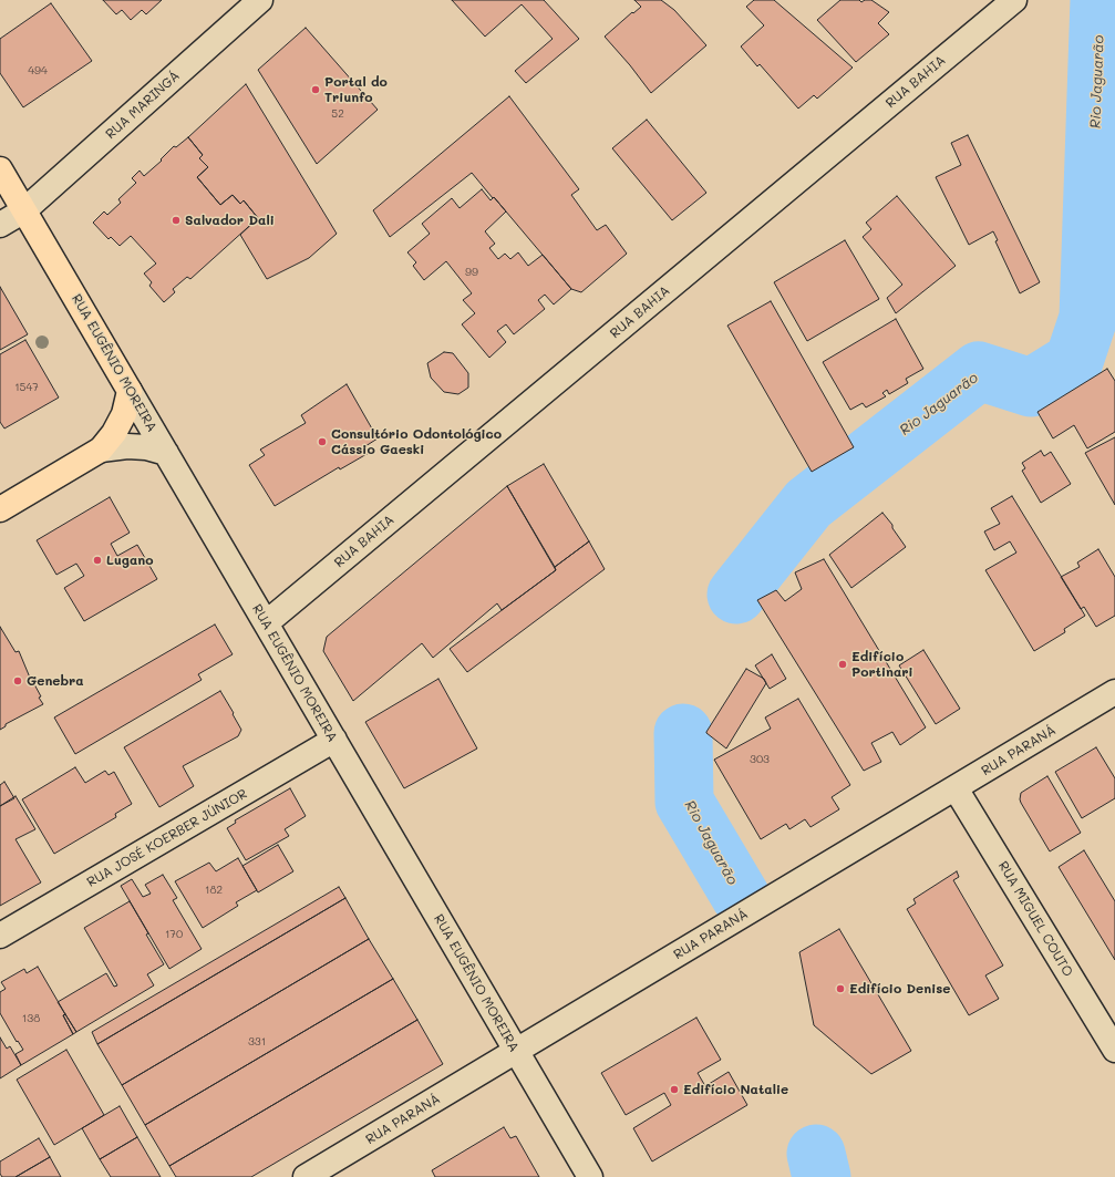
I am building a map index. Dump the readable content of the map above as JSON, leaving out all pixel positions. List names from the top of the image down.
{
  "streets": {
    "main road": ["RUA EUGÊNIO MOREIRA"],
    "street": [
      "RUA BAHIA",
      "RUA MARINGÁ",
      "RUA PARANÁ",
      "RUA JOSÉ KOERBER JÚNIOR",
      "RUA MIGUEL COUTO"
    ]
  },
  "crossings": [
    ["RUA BAHIA", "RUA EUGÊNIO MOREIRA"],
    ["RUA MARINGÁ", "RUA EUGÊNIO MOREIRA"],
    ["RUA EUGÊNIO MOREIRA", "RUA PARANÁ"],
    ["RUA EUGÊNIO MOREIRA", "RUA JOSÉ KOERBER JÚNIOR"],
    ["RUA PARANÁ", "RUA MIGUEL COUTO"]
  ],
  "water": ["Rio Jaguarão"],
  "places": [
    "Portal do Triunfo",
    "Salvador Dali",
    "Consultório Odontológico Cássio Gaeski",
    "Lugano",
    "Edifício Portinari",
    "Genebra",
    "Edifício Denise",
    "Edifício Natalie"
  ],
  "house_numbers": [
    "494",
    "52",
    "99",
    "1547",
    "303",
    "182",
    "170",
    "138",
    "331"
  ]
}
